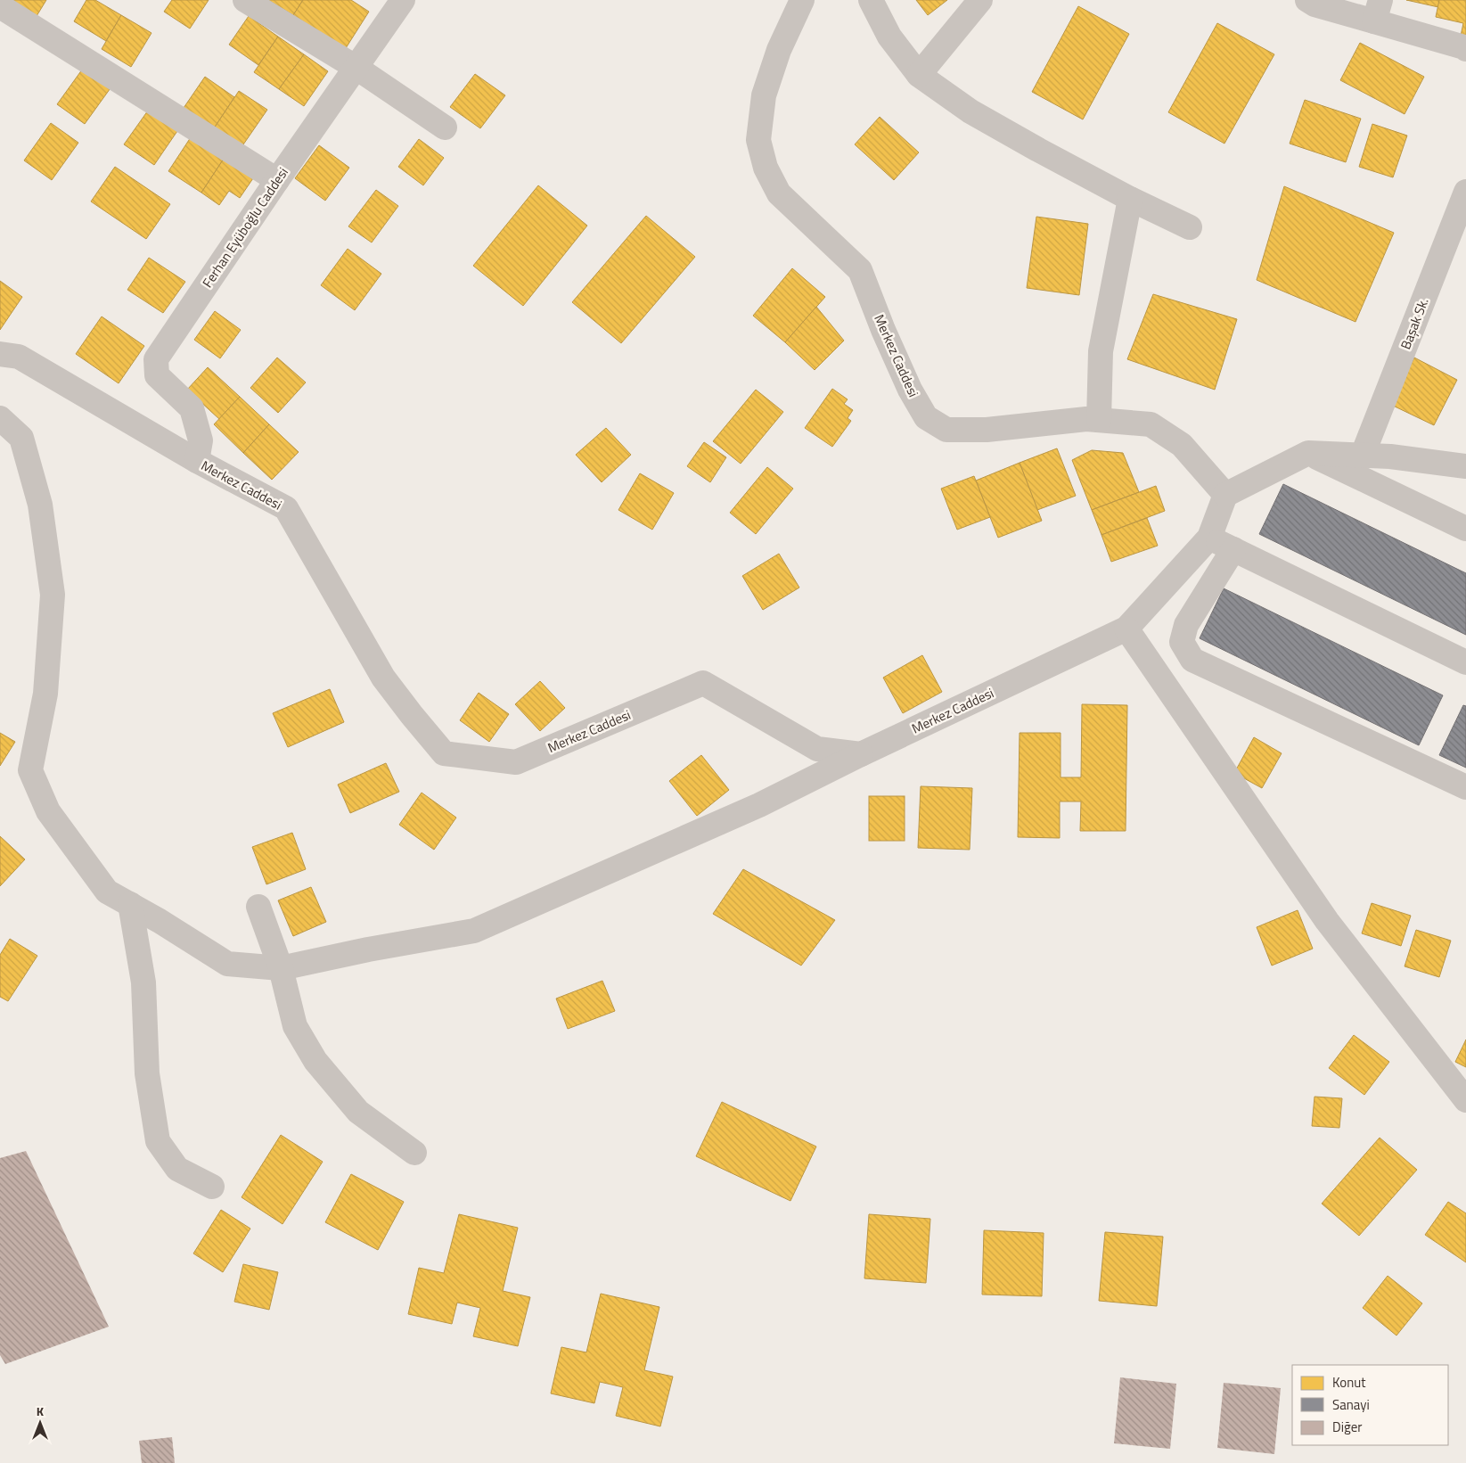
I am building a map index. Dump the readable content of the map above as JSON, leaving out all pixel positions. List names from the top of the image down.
{
  "streets": {
    "street": ["Ferhan Eyüboğlu Caddesi", "Başak Sk.", "Merkez Caddesi"]
  },
  "crossings": [
    ["Ferhan Eyüboğlu Caddesi", "Merkez Caddesi"]
  ],
  "legend": ["Konut", "Sanayi", "Diğer"],
  "north": "top"
}
